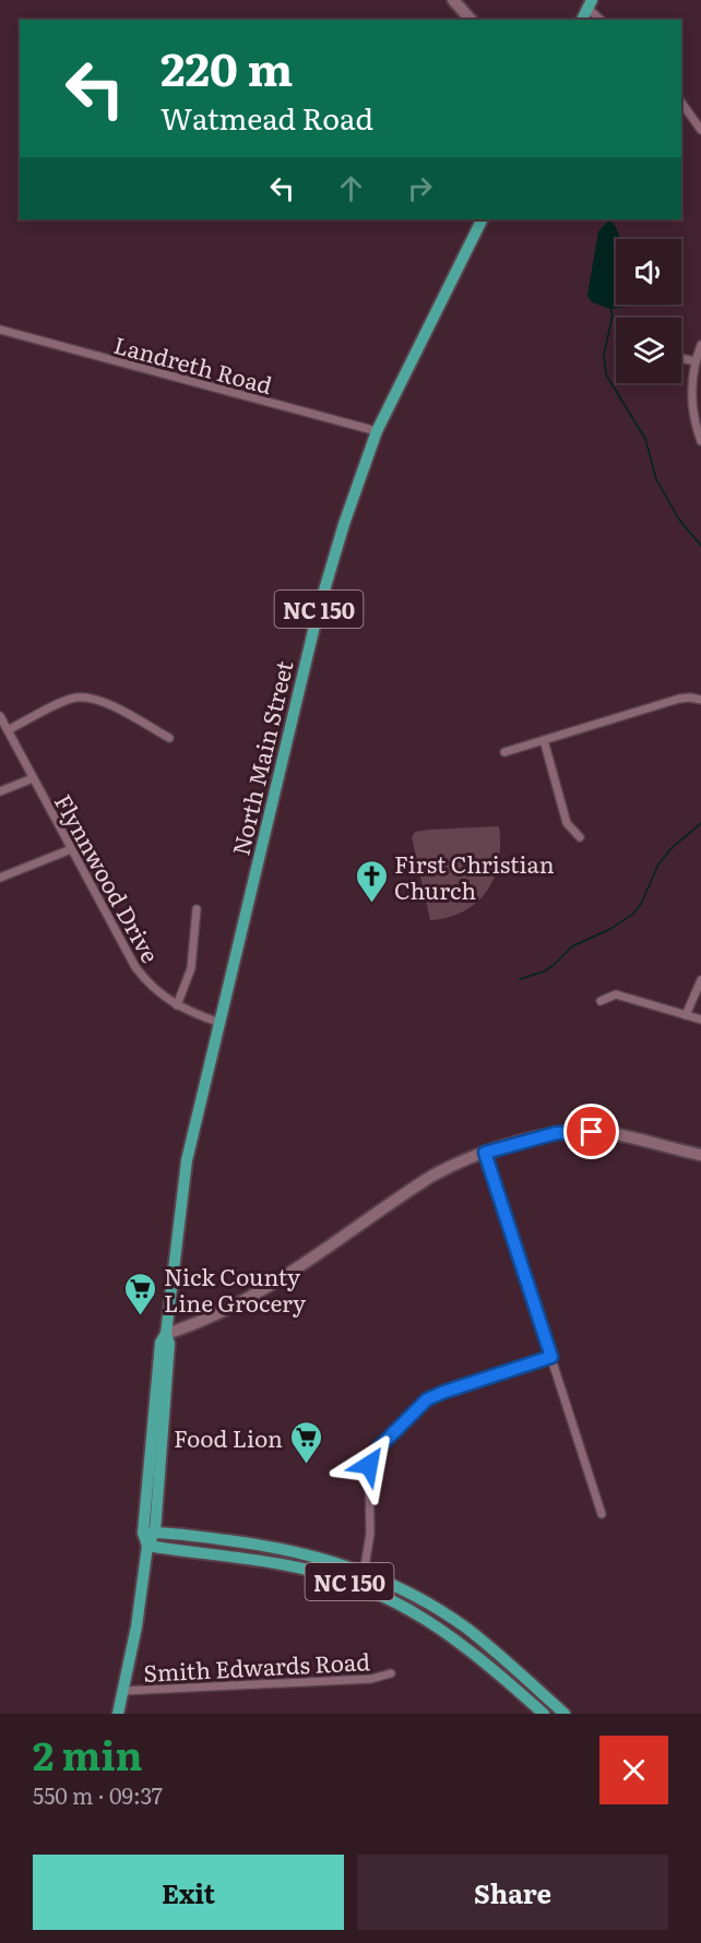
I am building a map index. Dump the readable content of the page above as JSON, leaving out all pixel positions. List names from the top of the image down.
{
  "streets": {
    "main road": ["NC 150", "North Main Street"],
    "street": ["Landreth Road", "Flynnwood Drive", "Smith Edwards Road"]
  },
  "crossings": [
    ["Landreth Road", "North Main Street"],
    ["NC 150", "North Main Street"],
    ["North Main Street", "Flynnwood Drive"],
    ["North Main Street", "Smith Edwards Road"]
  ],
  "places": {
    "church": ["First Christian Church"],
    "supermarket": ["Nick County Line Grocery", "Food Lion"]
  },
  "page": {
    "turn": ["220 m", "Watmead Road"],
    "heading": ["2 min", "550 m · 09:37"],
    "buttons": ["Exit", "Share"]
  }
}
